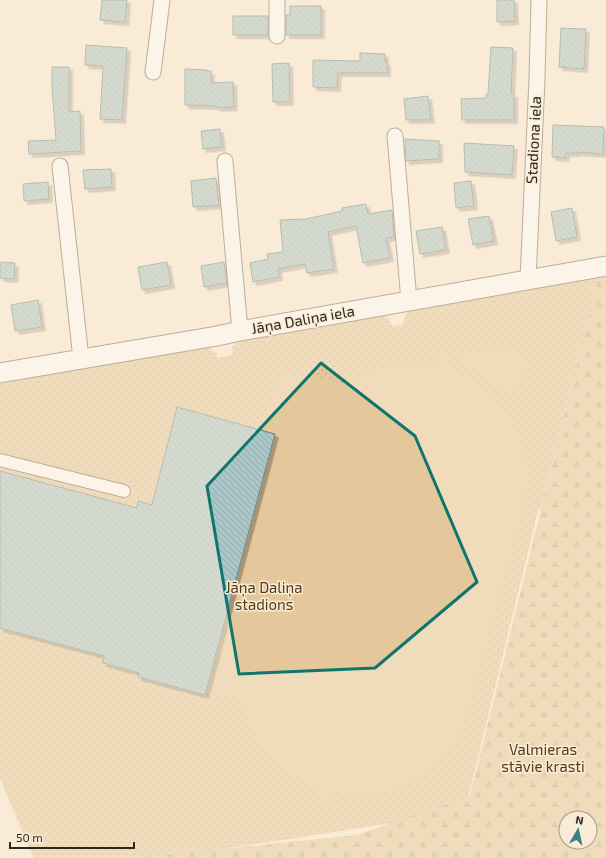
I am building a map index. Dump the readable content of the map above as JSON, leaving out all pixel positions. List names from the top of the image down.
{
  "streets": {
    "street": ["Stadiona iela", "Jāņa Daliņa iela"]
  },
  "crossings": [
    ["Stadiona iela", "Jāņa Daliņa iela"]
  ],
  "parks": ["Jāņa Daliņa stadions", "Valmieras stāvie krasti"],
  "scale_bar": "50 m",
  "north": "top"
}
